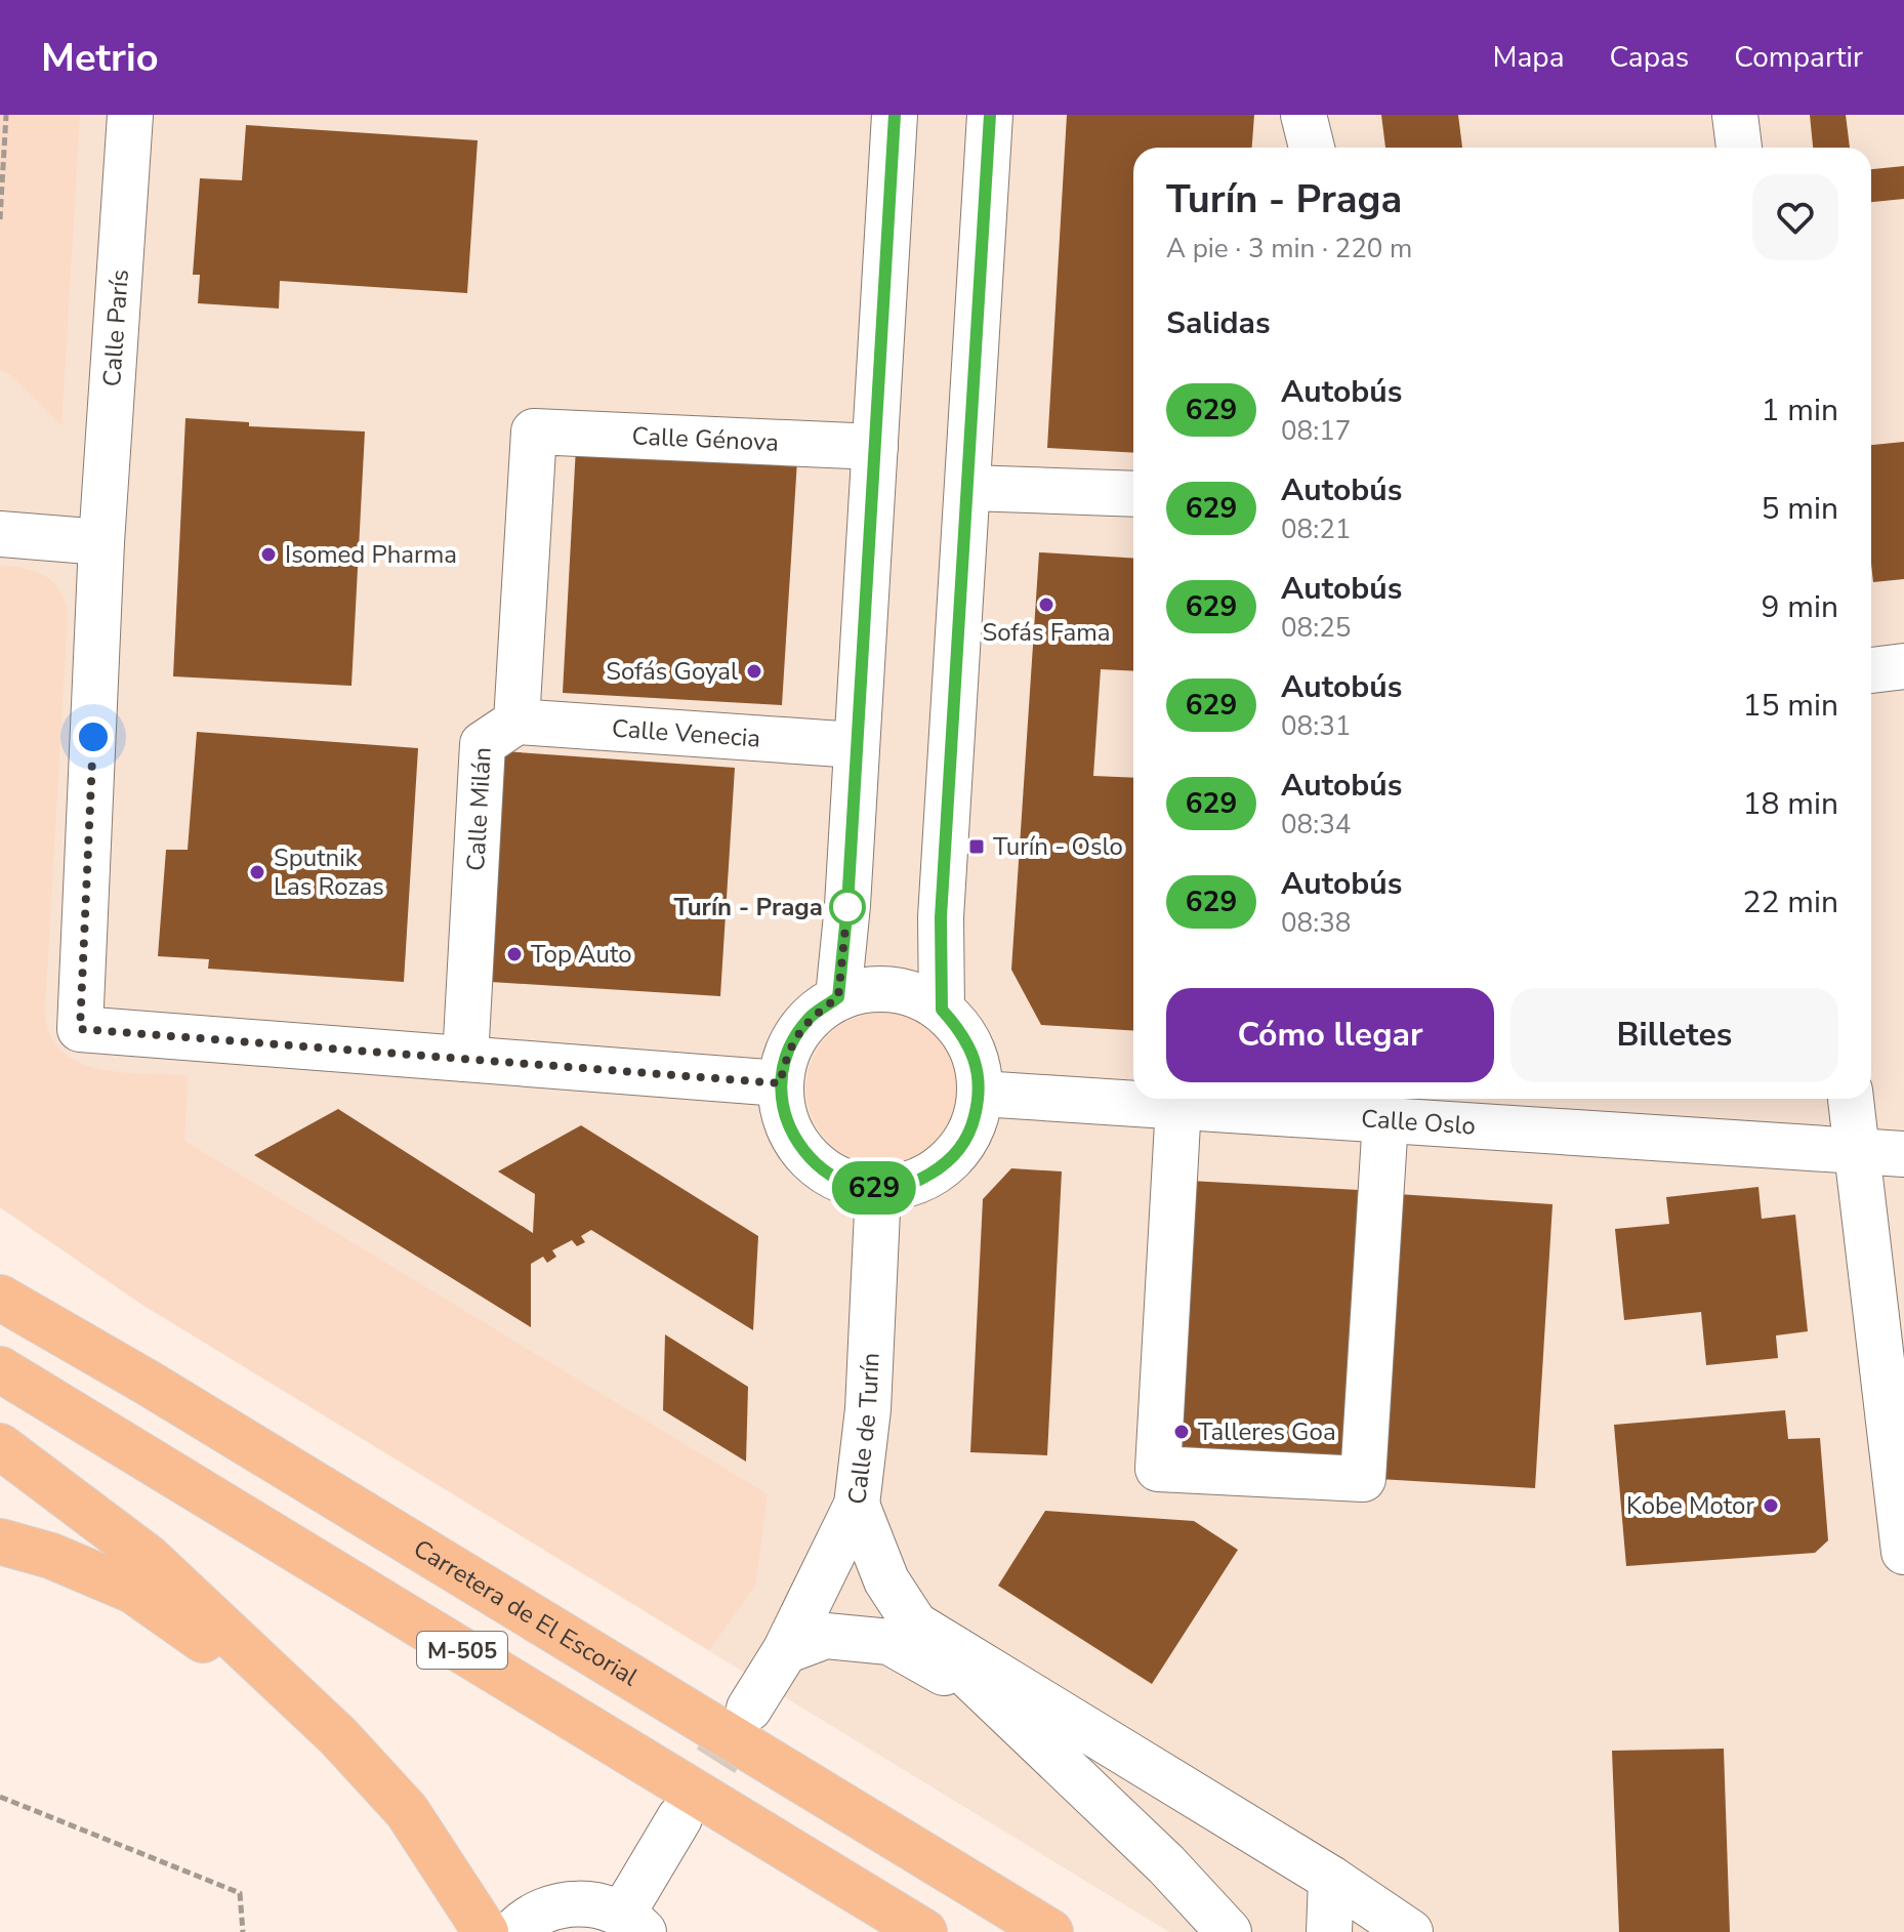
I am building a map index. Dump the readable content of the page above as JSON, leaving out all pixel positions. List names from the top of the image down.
{
  "streets": {
    "highway": ["Carretera de El Escorial", "M-505"],
    "street": [
      "Calle París",
      "Calle Génova",
      "Calle Venecia",
      "Calle Milán",
      "Calle Oslo",
      "Calle de Turín"
    ]
  },
  "crossings": [
    ["Calle París", "Calle Milán"],
    ["Calle Génova", "Calle Milán"],
    ["Calle Venecia", "Calle Milán"],
    ["Calle Oslo", "Calle de Turín"]
  ],
  "places": {
    "other": [
      "Isomed Pharma",
      "Sofás Fama",
      "Sofás Goyal",
      "Sputnik Las Rozas",
      "Turín - Praga",
      "Top Auto",
      "Talleres Goa",
      "Kobe Motor"
    ],
    "transit": ["Turín - Oslo"]
  },
  "lines": ["bus line 629"],
  "page": {
    "header": "Metrio",
    "nav": ["Mapa", "Capas", "Compartir"],
    "on_map": "629",
    "heading": [
      ["Turín - Praga", "A pie · 3 min · 220 m"],
      "Salidas"
    ],
    "list": [
      {
        "mark": "629",
        "name": "Autobús",
        "note": "08:17",
        "value": "1 min"
      },
      {
        "mark": "629",
        "name": "Autobús",
        "note": "08:21",
        "value": "5 min"
      },
      {
        "mark": "629",
        "name": "Autobús",
        "note": "08:25",
        "value": "9 min"
      },
      {
        "mark": "629",
        "name": "Autobús",
        "note": "08:31",
        "value": "15 min"
      },
      {
        "mark": "629",
        "name": "Autobús",
        "note": "08:34",
        "value": "18 min"
      },
      {
        "mark": "629",
        "name": "Autobús",
        "note": "08:38",
        "value": "22 min"
      }
    ],
    "buttons": ["Cómo llegar", "Billetes"]
  }
}
